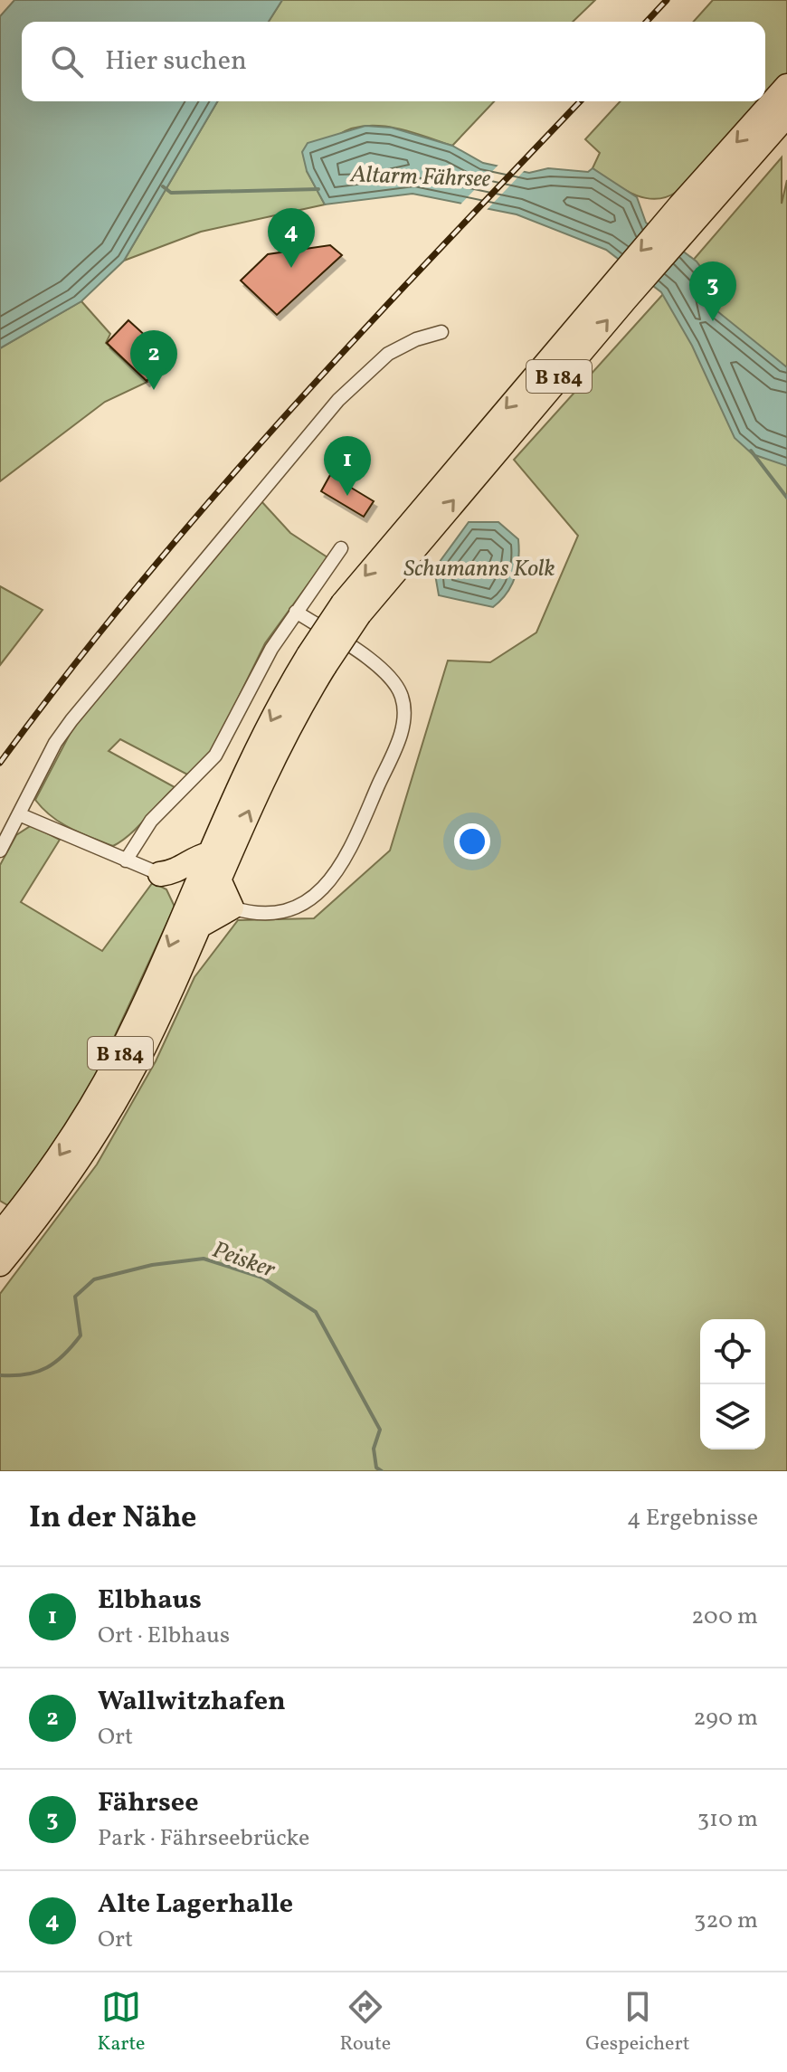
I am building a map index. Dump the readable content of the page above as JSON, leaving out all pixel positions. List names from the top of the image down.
{
  "streets": {
    "highway": ["B 184"]
  },
  "water": ["Altarm Fährsee", "Schumanns Kolk", "Peisker"],
  "page": {
    "search": "Hier suchen",
    "pins": [
      "4",
      "3",
      "2",
      "1"
    ],
    "heading": ["In der Nähe", "4 Ergebnisse"],
    "list": [
      {
        "mark": "1",
        "name": "Elbhaus",
        "note": "Ort · Elbhaus",
        "value": "200 m"
      },
      {
        "mark": "2",
        "name": "Wallwitzhafen",
        "note": "Ort",
        "value": "290 m"
      },
      {
        "mark": "3",
        "name": "Fährsee",
        "note": "Park · Fährseebrücke",
        "value": "310 m"
      },
      {
        "mark": "4",
        "name": "Alte Lagerhalle",
        "note": "Ort",
        "value": "320 m"
      }
    ],
    "nav": ["Karte", "Route", "Gespeichert"]
  }
}
